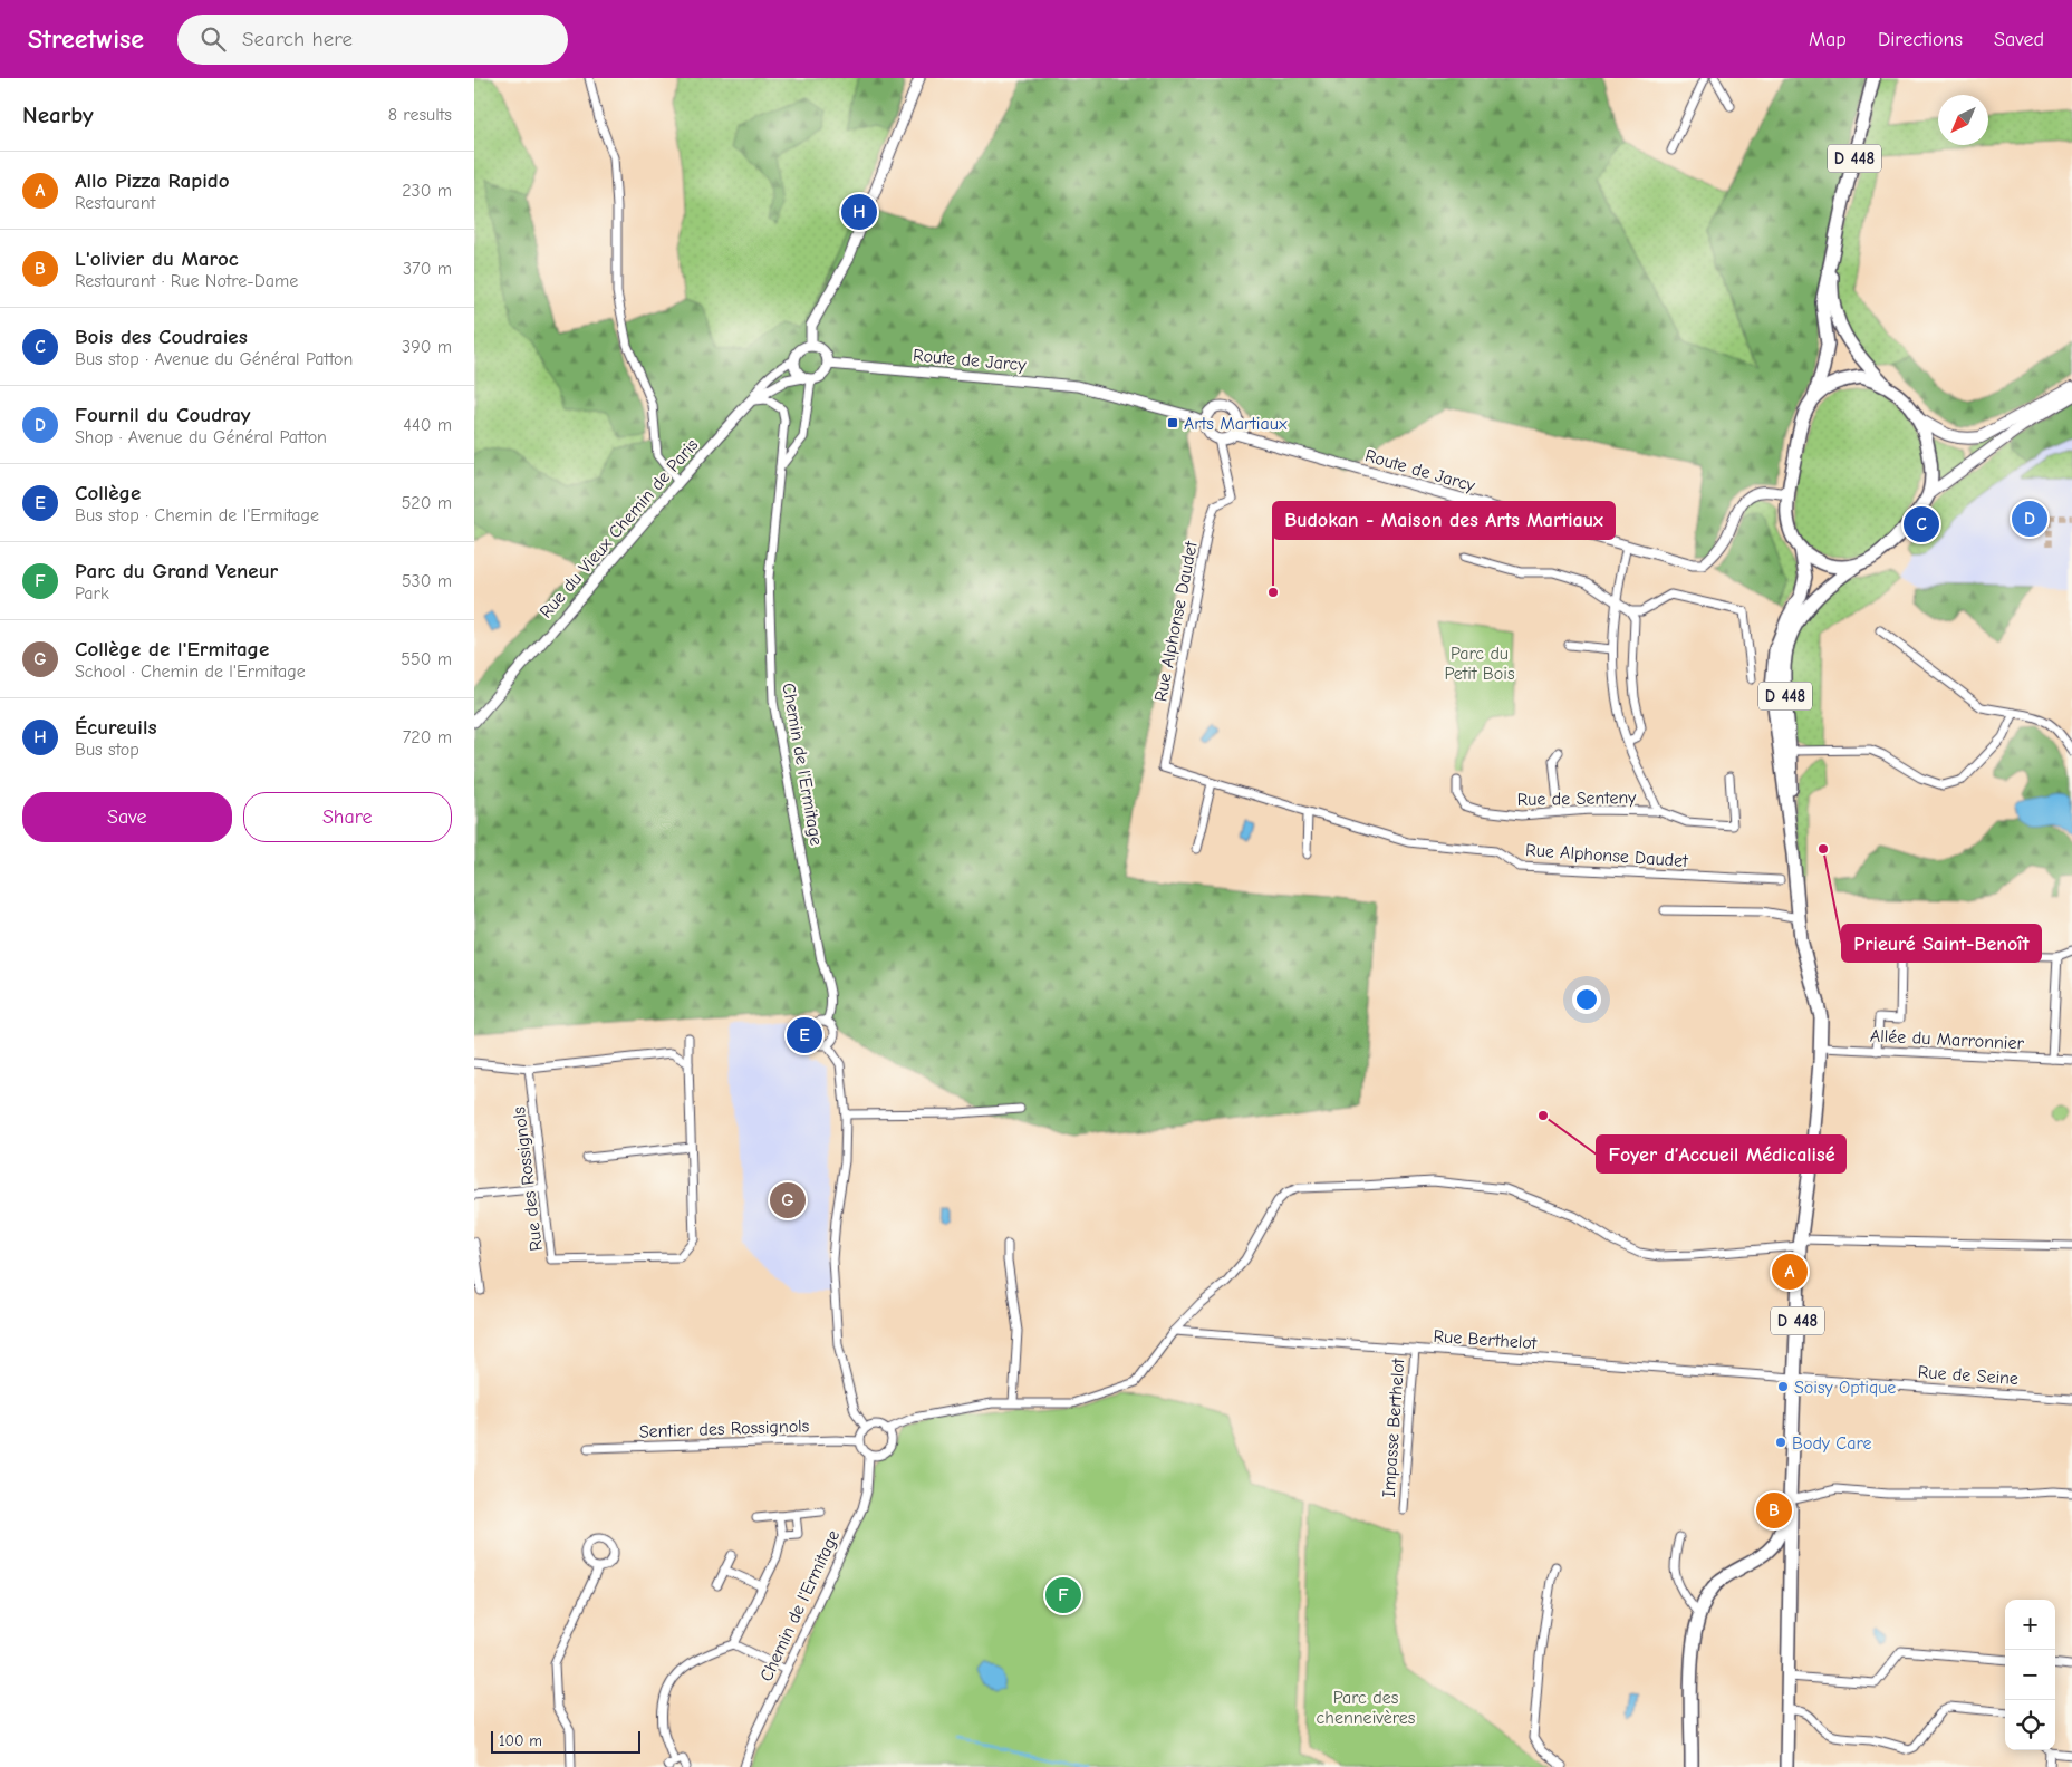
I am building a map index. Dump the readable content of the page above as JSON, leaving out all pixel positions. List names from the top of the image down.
{
  "streets": {
    "main road": ["D 448"],
    "street": [
      "Route de Jarcy",
      "Rue du Vieux Chemin de Paris",
      "Rue Alphonse Daudet",
      "Chemin de l'Ermitage",
      "Rue de Senteny",
      "Allée du Marronnier",
      "Rue des Rossignols",
      "Rue Berthelot",
      "Rue de Seine",
      "Sentier des Rossignols",
      "Impasse Berthelot"
    ]
  },
  "crossings": [
    ["D 448", "Route de Jarcy"],
    ["D 448", "Allée du Marronnier"],
    ["D 448", "Rue Berthelot"],
    ["D 448", "Rue de Seine"],
    ["Route de Jarcy", "Rue du Vieux Chemin de Paris"],
    ["Route de Jarcy", "Rue Alphonse Daudet"],
    ["Rue du Vieux Chemin de Paris", "Chemin de l'Ermitage"],
    ["Chemin de l'Ermitage", "Sentier des Rossignols"],
    ["Rue Berthelot", "Rue de Seine"],
    ["Rue Berthelot", "Impasse Berthelot"]
  ],
  "parks": ["Parc du Petit Bois", "Parc des chenneivères"],
  "places": {
    "transit": ["Arts Martiaux"],
    "other": [
      "Budokan - Maison des Arts Martiaux",
      "Prieuré Saint-Benoît",
      "Foyer d’Accueil Médicalisé",
      "Soisy Optique",
      "Body Care"
    ]
  },
  "scale_bar": "100 m",
  "north": "bottom left",
  "page": {
    "header": "Streetwise",
    "search": "Search here",
    "nav": ["Map", "Directions", "Saved"],
    "heading": ["Nearby", "8 results"],
    "list": [
      {
        "mark": "A",
        "name": "Allo Pizza Rapido",
        "note": "Restaurant",
        "value": "230 m"
      },
      {
        "mark": "B",
        "name": "L'olivier du Maroc",
        "note": "Restaurant · Rue Notre-Dame",
        "value": "370 m"
      },
      {
        "mark": "C",
        "name": "Bois des Coudraies",
        "note": "Bus stop · Avenue du Général Patton",
        "value": "390 m"
      },
      {
        "mark": "D",
        "name": "Fournil du Coudray",
        "note": "Shop · Avenue du Général Patton",
        "value": "440 m"
      },
      {
        "mark": "E",
        "name": "Collège",
        "note": "Bus stop · Chemin de l'Ermitage",
        "value": "520 m"
      },
      {
        "mark": "F",
        "name": "Parc du Grand Veneur",
        "note": "Park",
        "value": "530 m"
      },
      {
        "mark": "G",
        "name": "Collège de l'Ermitage",
        "note": "School · Chemin de l'Ermitage",
        "value": "550 m"
      },
      {
        "mark": "H",
        "name": "Écureuils",
        "note": "Bus stop",
        "value": "720 m"
      }
    ],
    "pins": [
      "H",
      "D",
      "C",
      "E",
      "G",
      "A",
      "B",
      "F"
    ],
    "buttons": ["Save", "Share"],
    "map_buttons": ["+", "−"],
    "scale": "100 m"
  }
}
